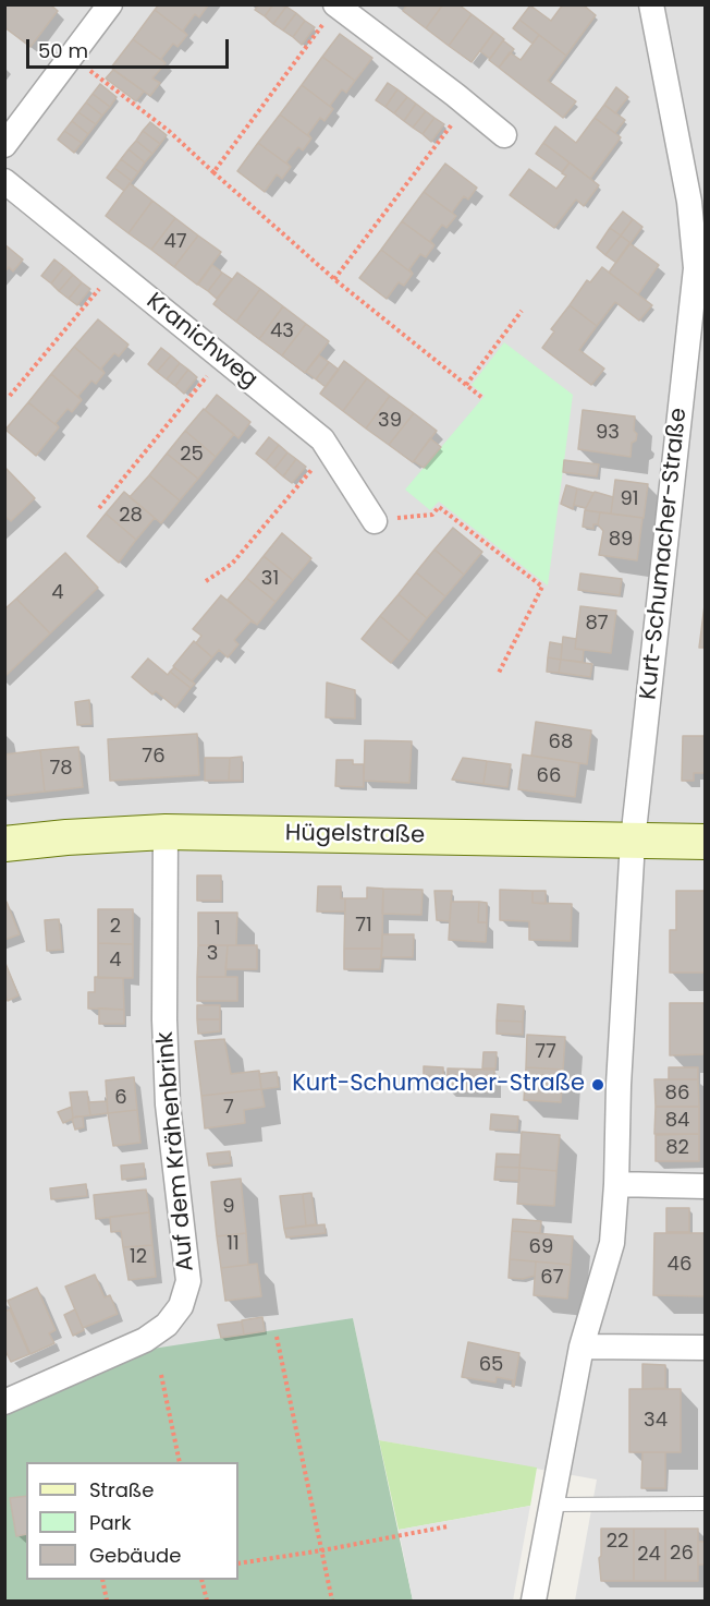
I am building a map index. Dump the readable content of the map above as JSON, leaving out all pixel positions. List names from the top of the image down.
{
  "streets": {
    "street": [
      "Kranichweg",
      "Kurt-Schumacher-Straße",
      "Hügelstraße",
      "Auf dem Krähenbrink"
    ]
  },
  "crossings": [
    ["Kurt-Schumacher-Straße", "Hügelstraße"],
    ["Hügelstraße", "Auf dem Krähenbrink"]
  ],
  "places": ["Kurt-Schumacher-Straße"],
  "house_numbers": [
    "47",
    "43",
    "39",
    "93",
    "25",
    "91",
    "28",
    "89",
    "31",
    "4",
    "87",
    "68",
    "76",
    "78",
    "66",
    "71",
    "2",
    "1",
    "3",
    "4",
    "77",
    "86",
    "6",
    "7",
    "84",
    "82",
    "9",
    "11",
    "69",
    "12",
    "46",
    "67",
    "65",
    "34",
    "22",
    "26",
    "24"
  ],
  "legend": ["Straße", "Park", "Gebäude"],
  "scale_bar": "50 m"
}
